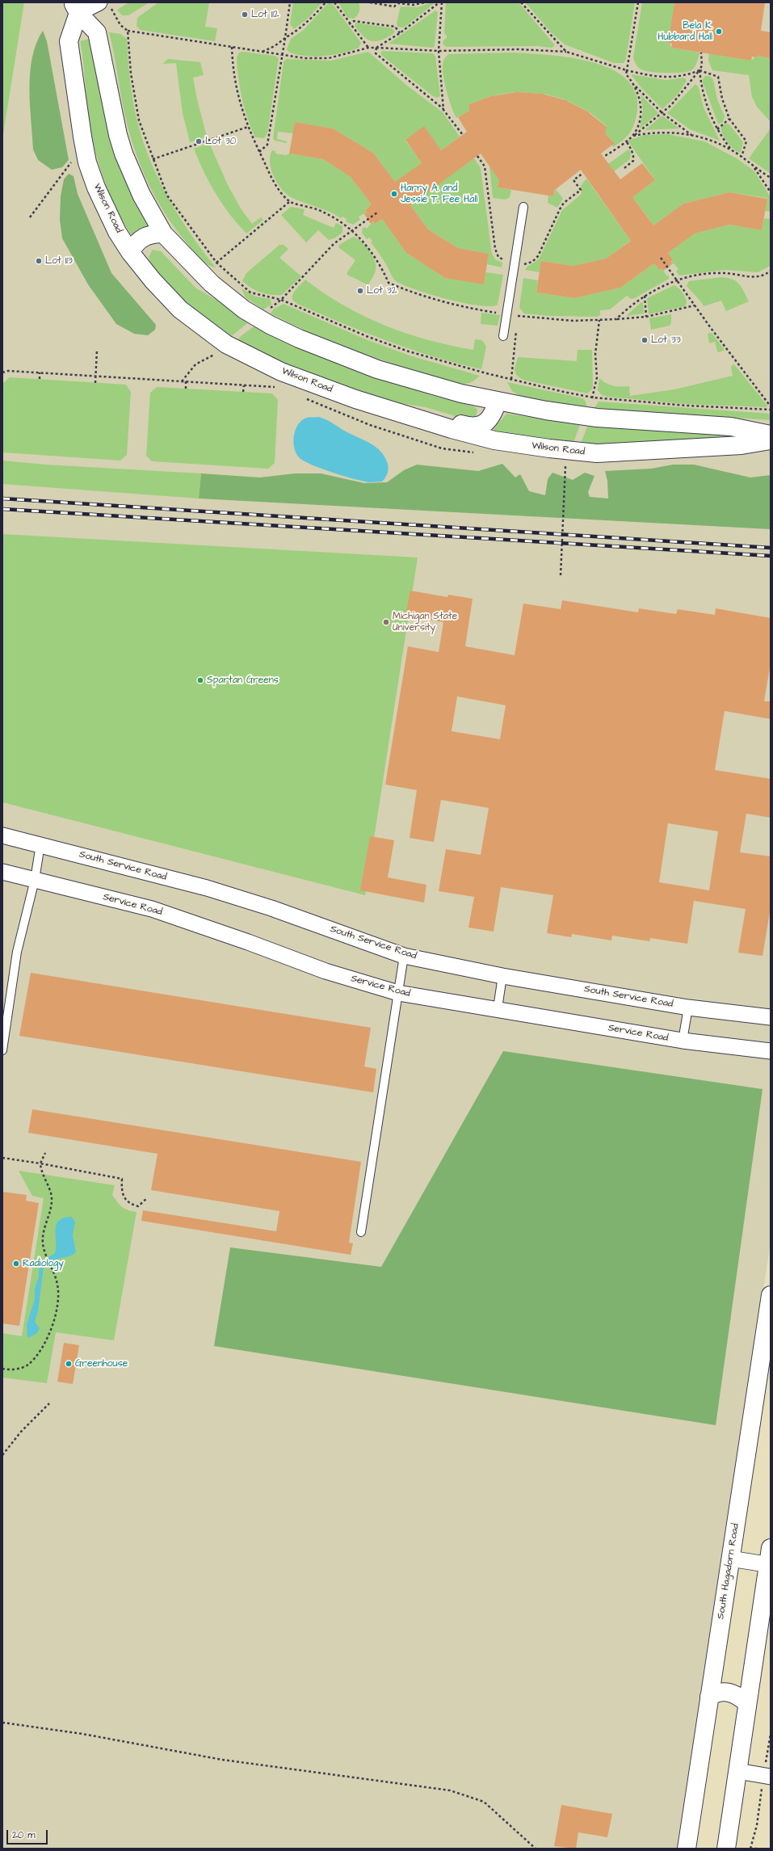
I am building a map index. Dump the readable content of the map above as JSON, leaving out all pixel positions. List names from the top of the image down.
{
  "streets": {
    "street": [
      "Wilson Road",
      "South Service Road",
      "Service Road",
      "South Hagadorn Road"
    ]
  },
  "places": [
    "Lot 112",
    "Bela K. Hubbard Hall",
    "Lot 30",
    "Harry A. and Jessie T. Fee Hall",
    "Lot 113",
    "Lot 32",
    "Lot 33",
    "Michigan State University",
    "Spartan Greens",
    "Radiology",
    "Greenhouse"
  ],
  "scale_bar": "20 m"
}
